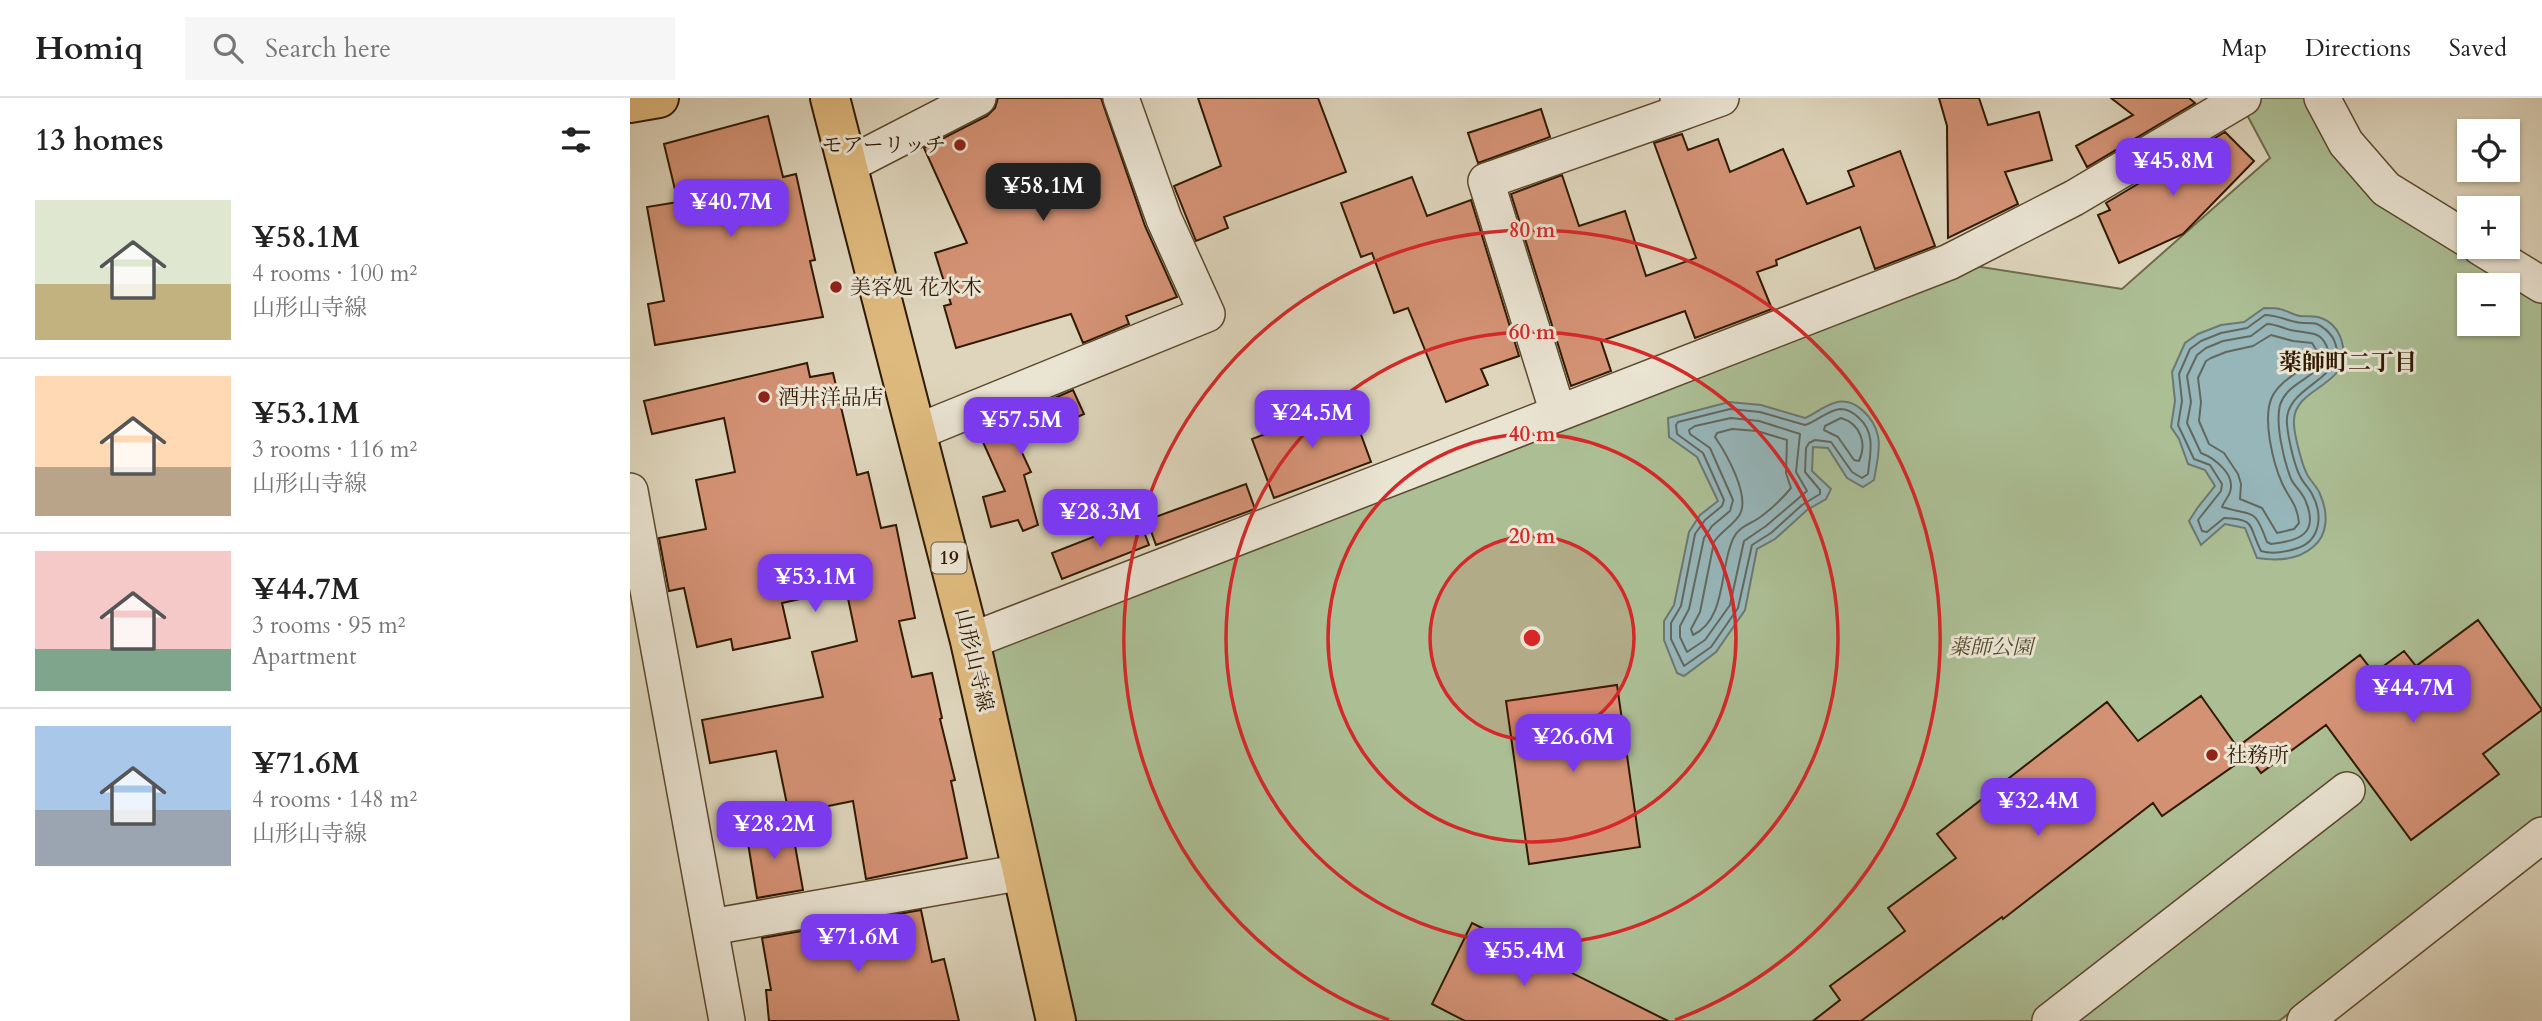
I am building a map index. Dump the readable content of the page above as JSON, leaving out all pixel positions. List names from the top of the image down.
{
  "streets": {
    "main road": ["19", "山形山寺線"]
  },
  "districts": ["薬師町二丁目"],
  "parks": ["薬師公園"],
  "places": [
    "モアーリッチ",
    "美容処 花水木",
    "酒井洋品店",
    "社務所"
  ],
  "page": {
    "header": "Homiq",
    "search": "Search here",
    "nav": ["Map", "Directions", "Saved"],
    "heading": "13 homes",
    "map_buttons": ["+", "−"],
    "price": [
      "¥45.8M",
      "¥58.1M",
      "¥40.7M",
      "¥24.5M",
      "¥57.5M",
      "¥28.3M",
      "¥53.1M",
      "¥44.7M",
      "¥26.6M",
      "¥32.4M",
      "¥28.2M",
      "¥71.6M",
      "¥55.4M"
    ],
    "list": [
      {
        "name": "¥58.1M",
        "note": "4 rooms · 100 m² · 山形山寺線"
      },
      {
        "name": "¥53.1M",
        "note": "3 rooms · 116 m² · 山形山寺線"
      },
      {
        "name": "¥44.7M",
        "note": "3 rooms · 95 m² · Apartment"
      },
      {
        "name": "¥71.6M",
        "note": "4 rooms · 148 m² · 山形山寺線"
      }
    ]
  },
  "rings": [
    "80 m",
    "60 m",
    "40 m",
    "20 m"
  ]
}
